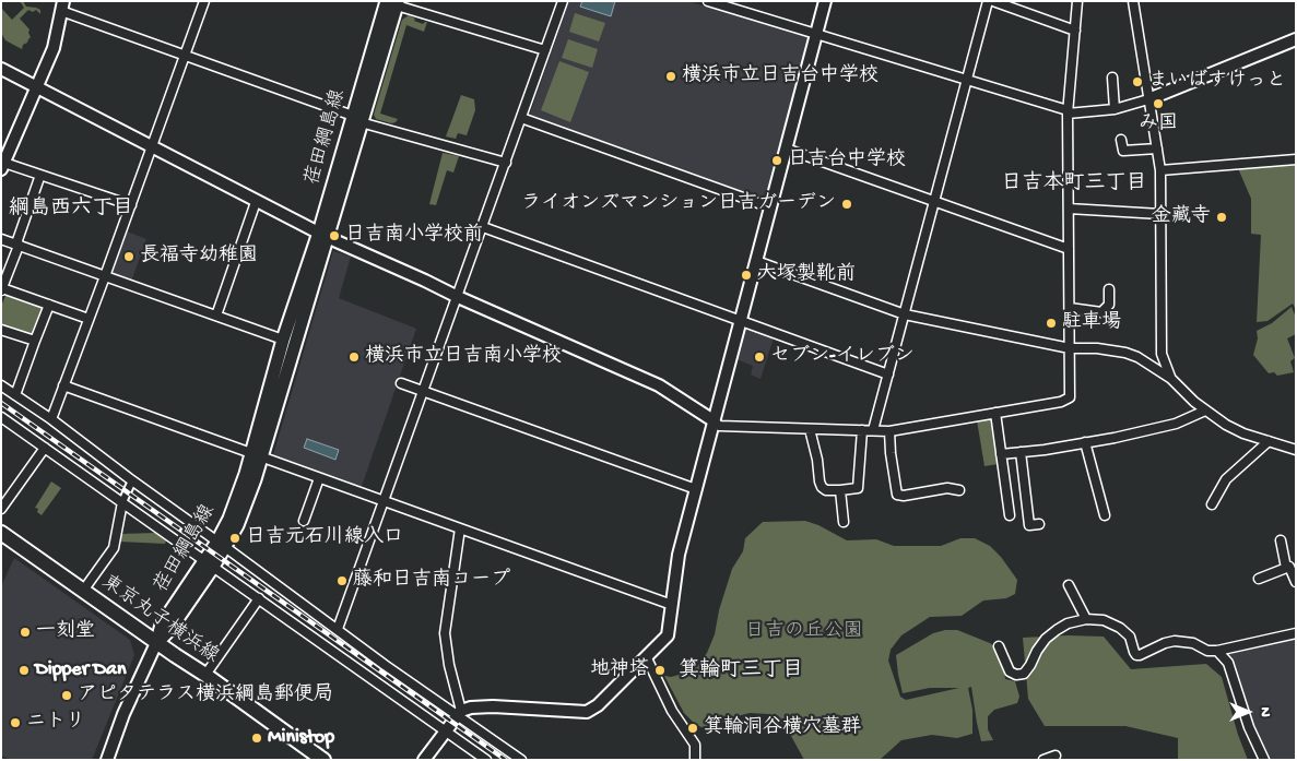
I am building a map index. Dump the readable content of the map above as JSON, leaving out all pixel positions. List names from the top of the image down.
{
  "streets": {
    "main road": ["荏田綱島線", "東京丸子横浜線"]
  },
  "crossings": [
    ["荏田綱島線", "東京丸子横浜線"]
  ],
  "districts": ["日吉本町三丁目", "綱島西六丁目", "箕輪町三丁目"],
  "parks": ["日吉の丘公園"],
  "places": [
    "横浜市立日吉台中学校",
    "まいばすけっと",
    "み国",
    "日吉台中学校",
    "ライオンズマンション日吉ガーデン",
    "金藏寺",
    "日吉南小学校前",
    "長福寺幼稚園",
    "大塚製靴前",
    "駐車場",
    "横浜市立日吉南小学校",
    "セブン-イレブン",
    "日吉元石川線入口",
    "藤和日吉南コープ",
    "一刻堂",
    "Dipper Dan",
    "地神塔",
    "アピタテラス横浜綱島郵便局",
    "ニトリ",
    "箕輪洞谷横穴墓群",
    "Ministop"
  ],
  "north": "right"
}
